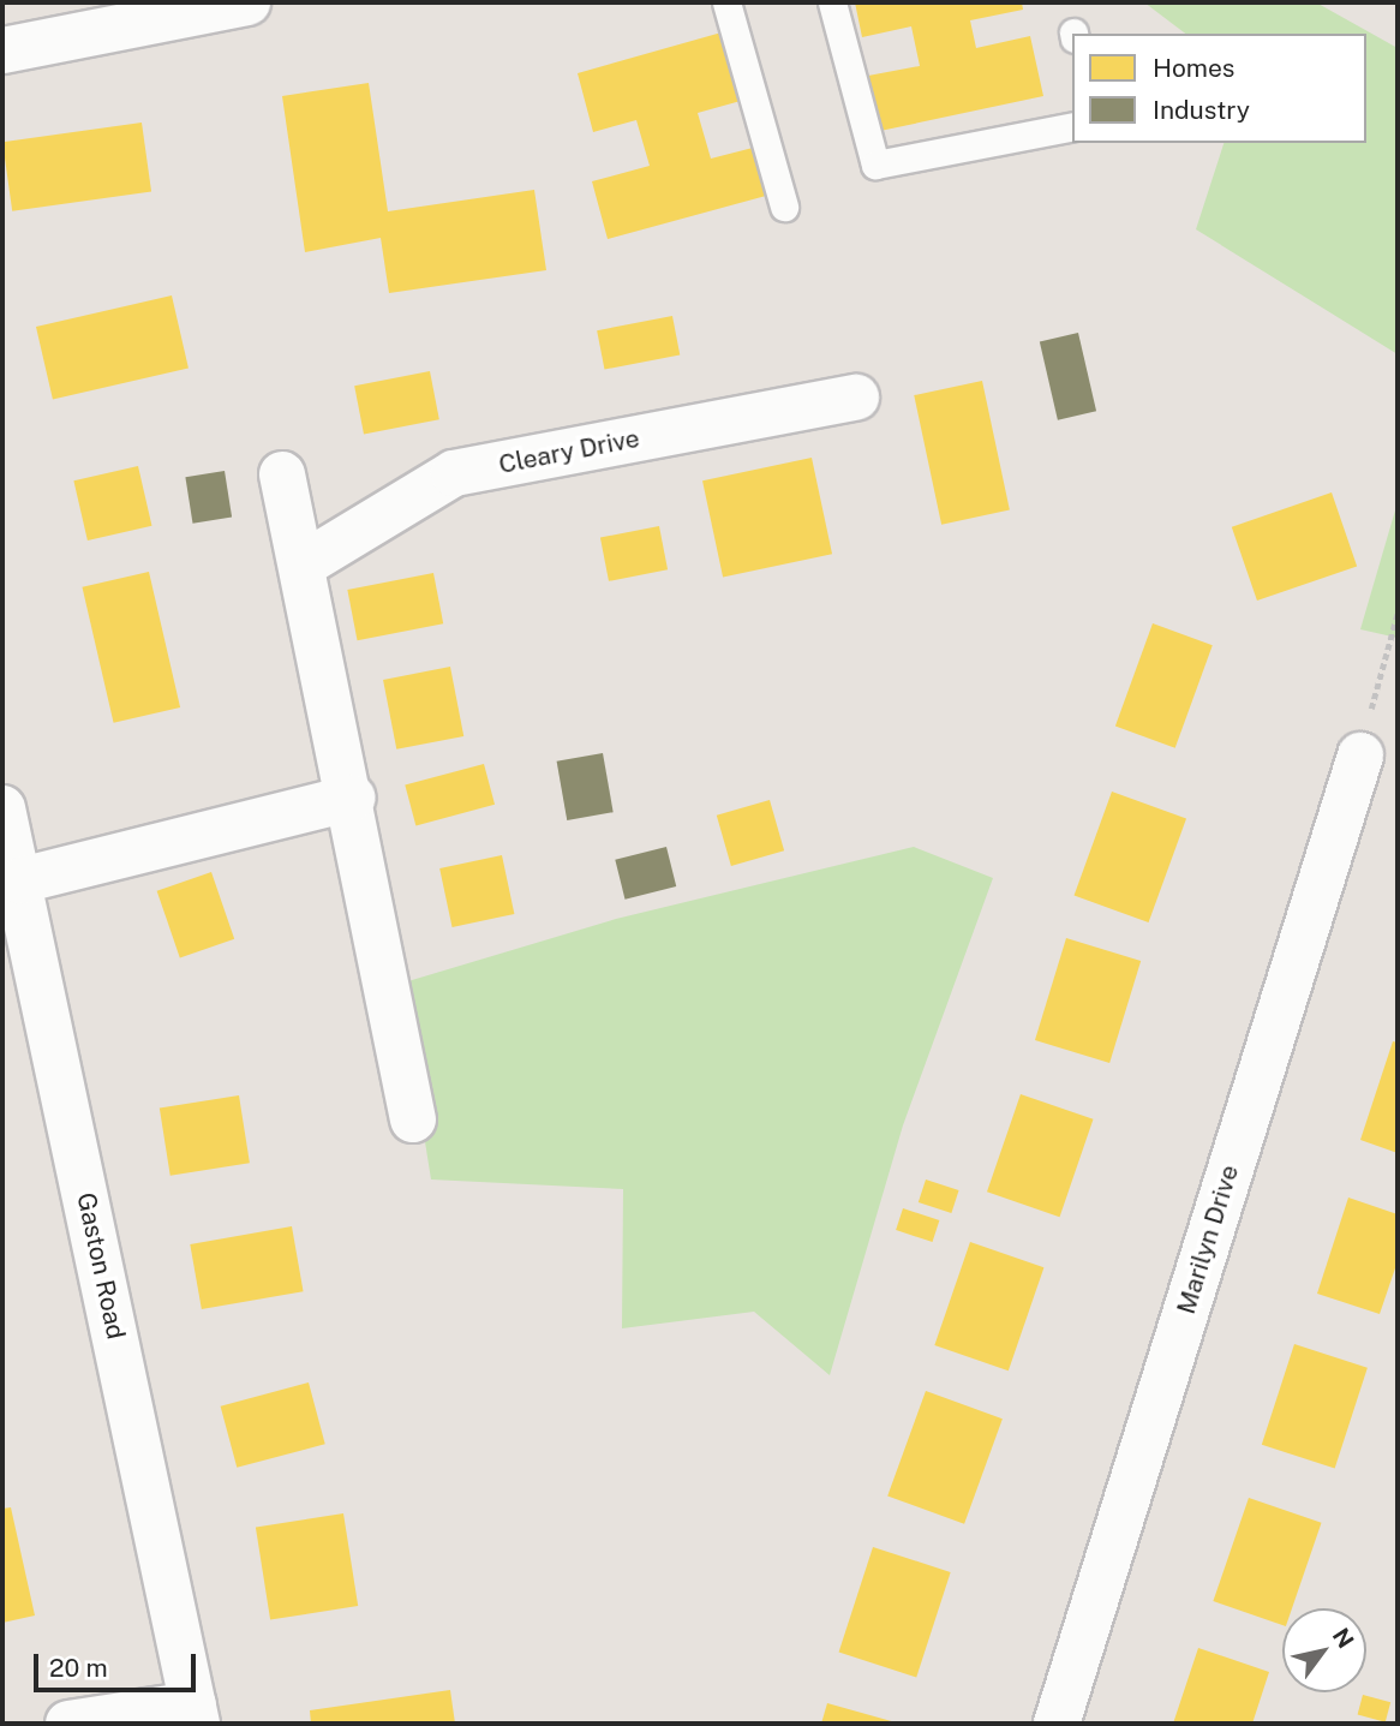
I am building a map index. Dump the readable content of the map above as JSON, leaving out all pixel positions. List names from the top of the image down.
{
  "streets": {
    "street": ["Cleary Drive", "Marilyn Drive", "Gaston Road"]
  },
  "legend": ["Homes", "Industry"],
  "scale_bar": "20 m",
  "north": "top right"
}
